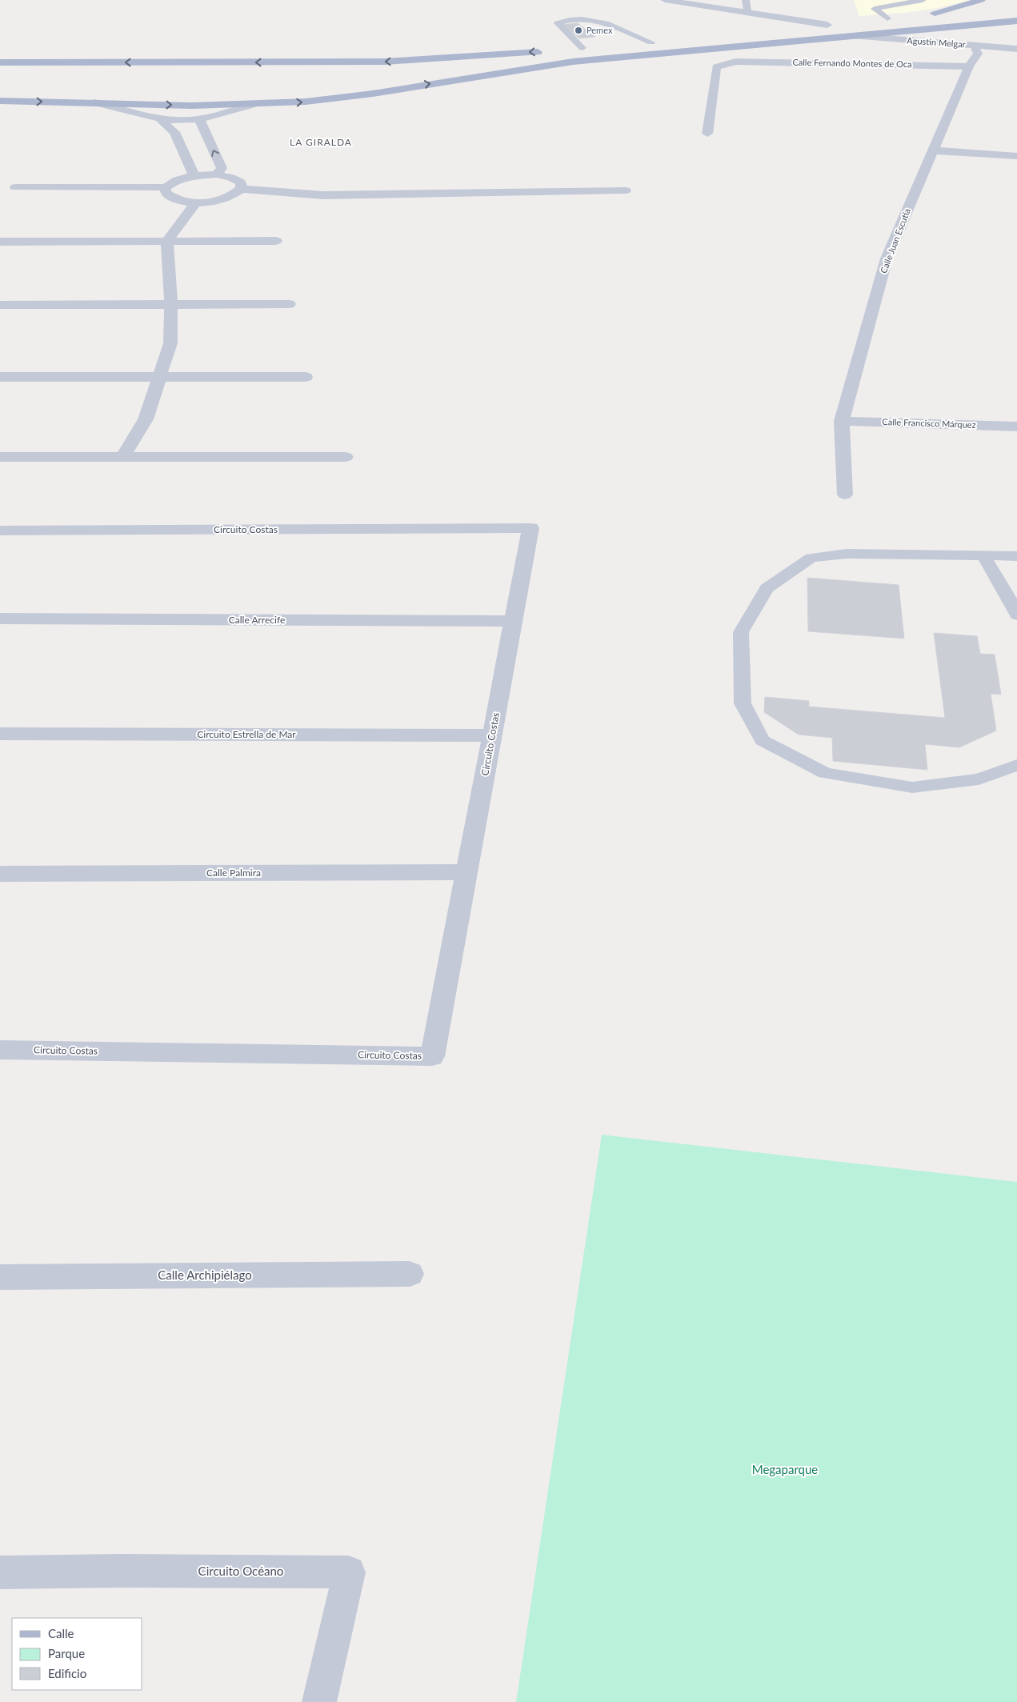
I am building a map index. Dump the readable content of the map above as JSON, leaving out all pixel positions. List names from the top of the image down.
{
  "streets": {
    "street": [
      "Agustin Melgar",
      "Calle Fernando Montes de Oca",
      "Calle Juan Escutia",
      "Calle Francisco Márquez",
      "Circuito Costas",
      "Calle Arrecife",
      "Circuito Estrella de Mar",
      "Calle Palmira",
      "Calle Archipiélago",
      "Circuito Océano"
    ]
  },
  "crossings": [
    ["Agustin Melgar", "Calle Juan Escutia"],
    ["Calle Fernando Montes de Oca", "Calle Juan Escutia"],
    ["Calle Juan Escutia", "Calle Francisco Márquez"],
    ["Circuito Costas", "Calle Arrecife"],
    ["Circuito Costas", "Circuito Estrella de Mar"],
    ["Circuito Costas", "Calle Palmira"]
  ],
  "districts": ["LA GIRALDA"],
  "parks": ["Megaparque"],
  "places": ["Pemex"],
  "legend": ["Calle", "Parque", "Edificio"]
}
